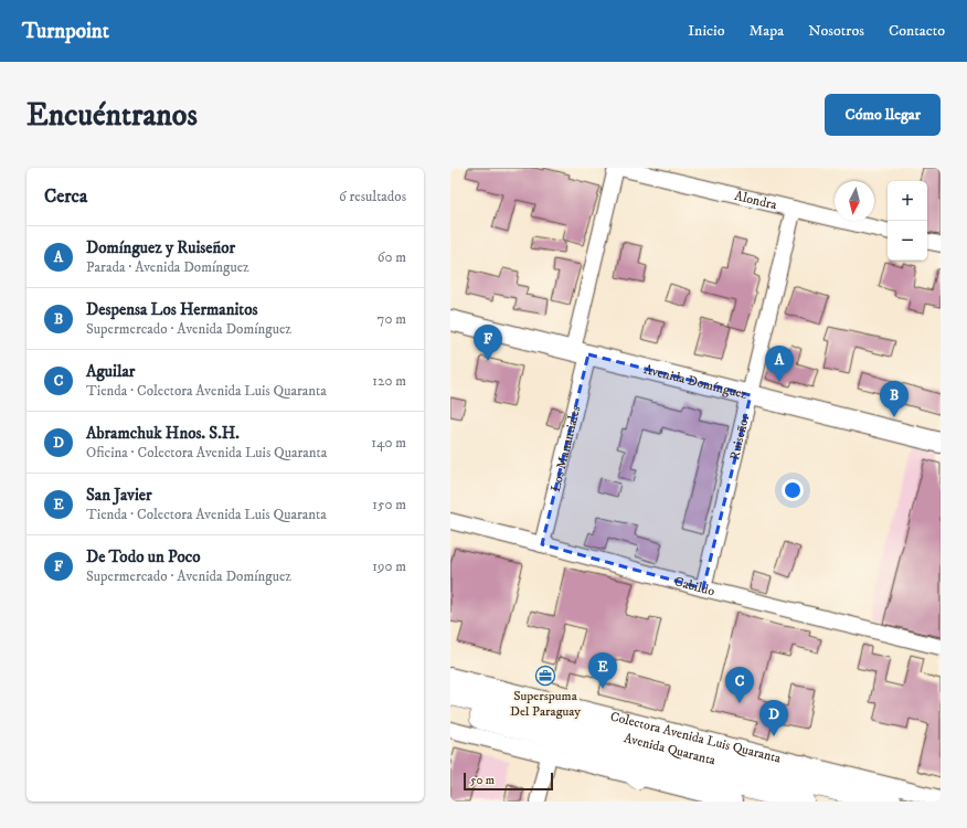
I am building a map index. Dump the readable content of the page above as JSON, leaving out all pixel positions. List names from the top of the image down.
{
  "streets": {
    "highway": ["Avenida Quaranta"],
    "main road": ["Avenida Domínguez"],
    "street": [
      "Alondra",
      "Ruiseñor",
      "Los Manantiales",
      "Cabildo",
      "Colectora Avenida Luis Quaranta"
    ]
  },
  "crossings": [
    ["Alondra", "Ruiseñor"],
    ["Avenida Domínguez", "Ruiseñor"],
    ["Avenida Domínguez", "Los Manantiales"],
    ["Ruiseñor", "Cabildo"],
    ["Los Manantiales", "Cabildo"],
    ["Colectora Avenida Luis Quaranta", "Avenida Quaranta"]
  ],
  "places": {
    "office": ["Superspuma Del Paraguay"]
  },
  "scale_bar": "50 m",
  "north": "bottom",
  "page": {
    "header": "Turnpoint",
    "nav": [
      "Inicio",
      "Mapa",
      "Nosotros",
      "Contacto"
    ],
    "buttons": "Cómo llegar",
    "title": "Encuéntranos",
    "heading": ["Cerca", "6 resultados"],
    "map_buttons": ["+", "−"],
    "list": [
      {
        "mark": "A",
        "name": "Domínguez y Ruiseñor",
        "note": "Parada · Avenida Domínguez",
        "value": "60 m"
      },
      {
        "mark": "B",
        "name": "Despensa Los Hermanitos",
        "note": "Supermercado · Avenida Domínguez",
        "value": "70 m"
      },
      {
        "mark": "C",
        "name": "Aguilar",
        "note": "Tienda · Colectora Avenida Luis Quaranta",
        "value": "120 m"
      },
      {
        "mark": "D",
        "name": "Abramchuk Hnos. S.H.",
        "note": "Oficina · Colectora Avenida Luis Quaranta",
        "value": "140 m"
      },
      {
        "mark": "E",
        "name": "San Javier",
        "note": "Tienda · Colectora Avenida Luis Quaranta",
        "value": "150 m"
      },
      {
        "mark": "F",
        "name": "De Todo un Poco",
        "note": "Supermercado · Avenida Domínguez",
        "value": "190 m"
      }
    ],
    "pins": [
      "F",
      "A",
      "B",
      "E",
      "C",
      "D"
    ],
    "scale": "50 m"
  }
}
